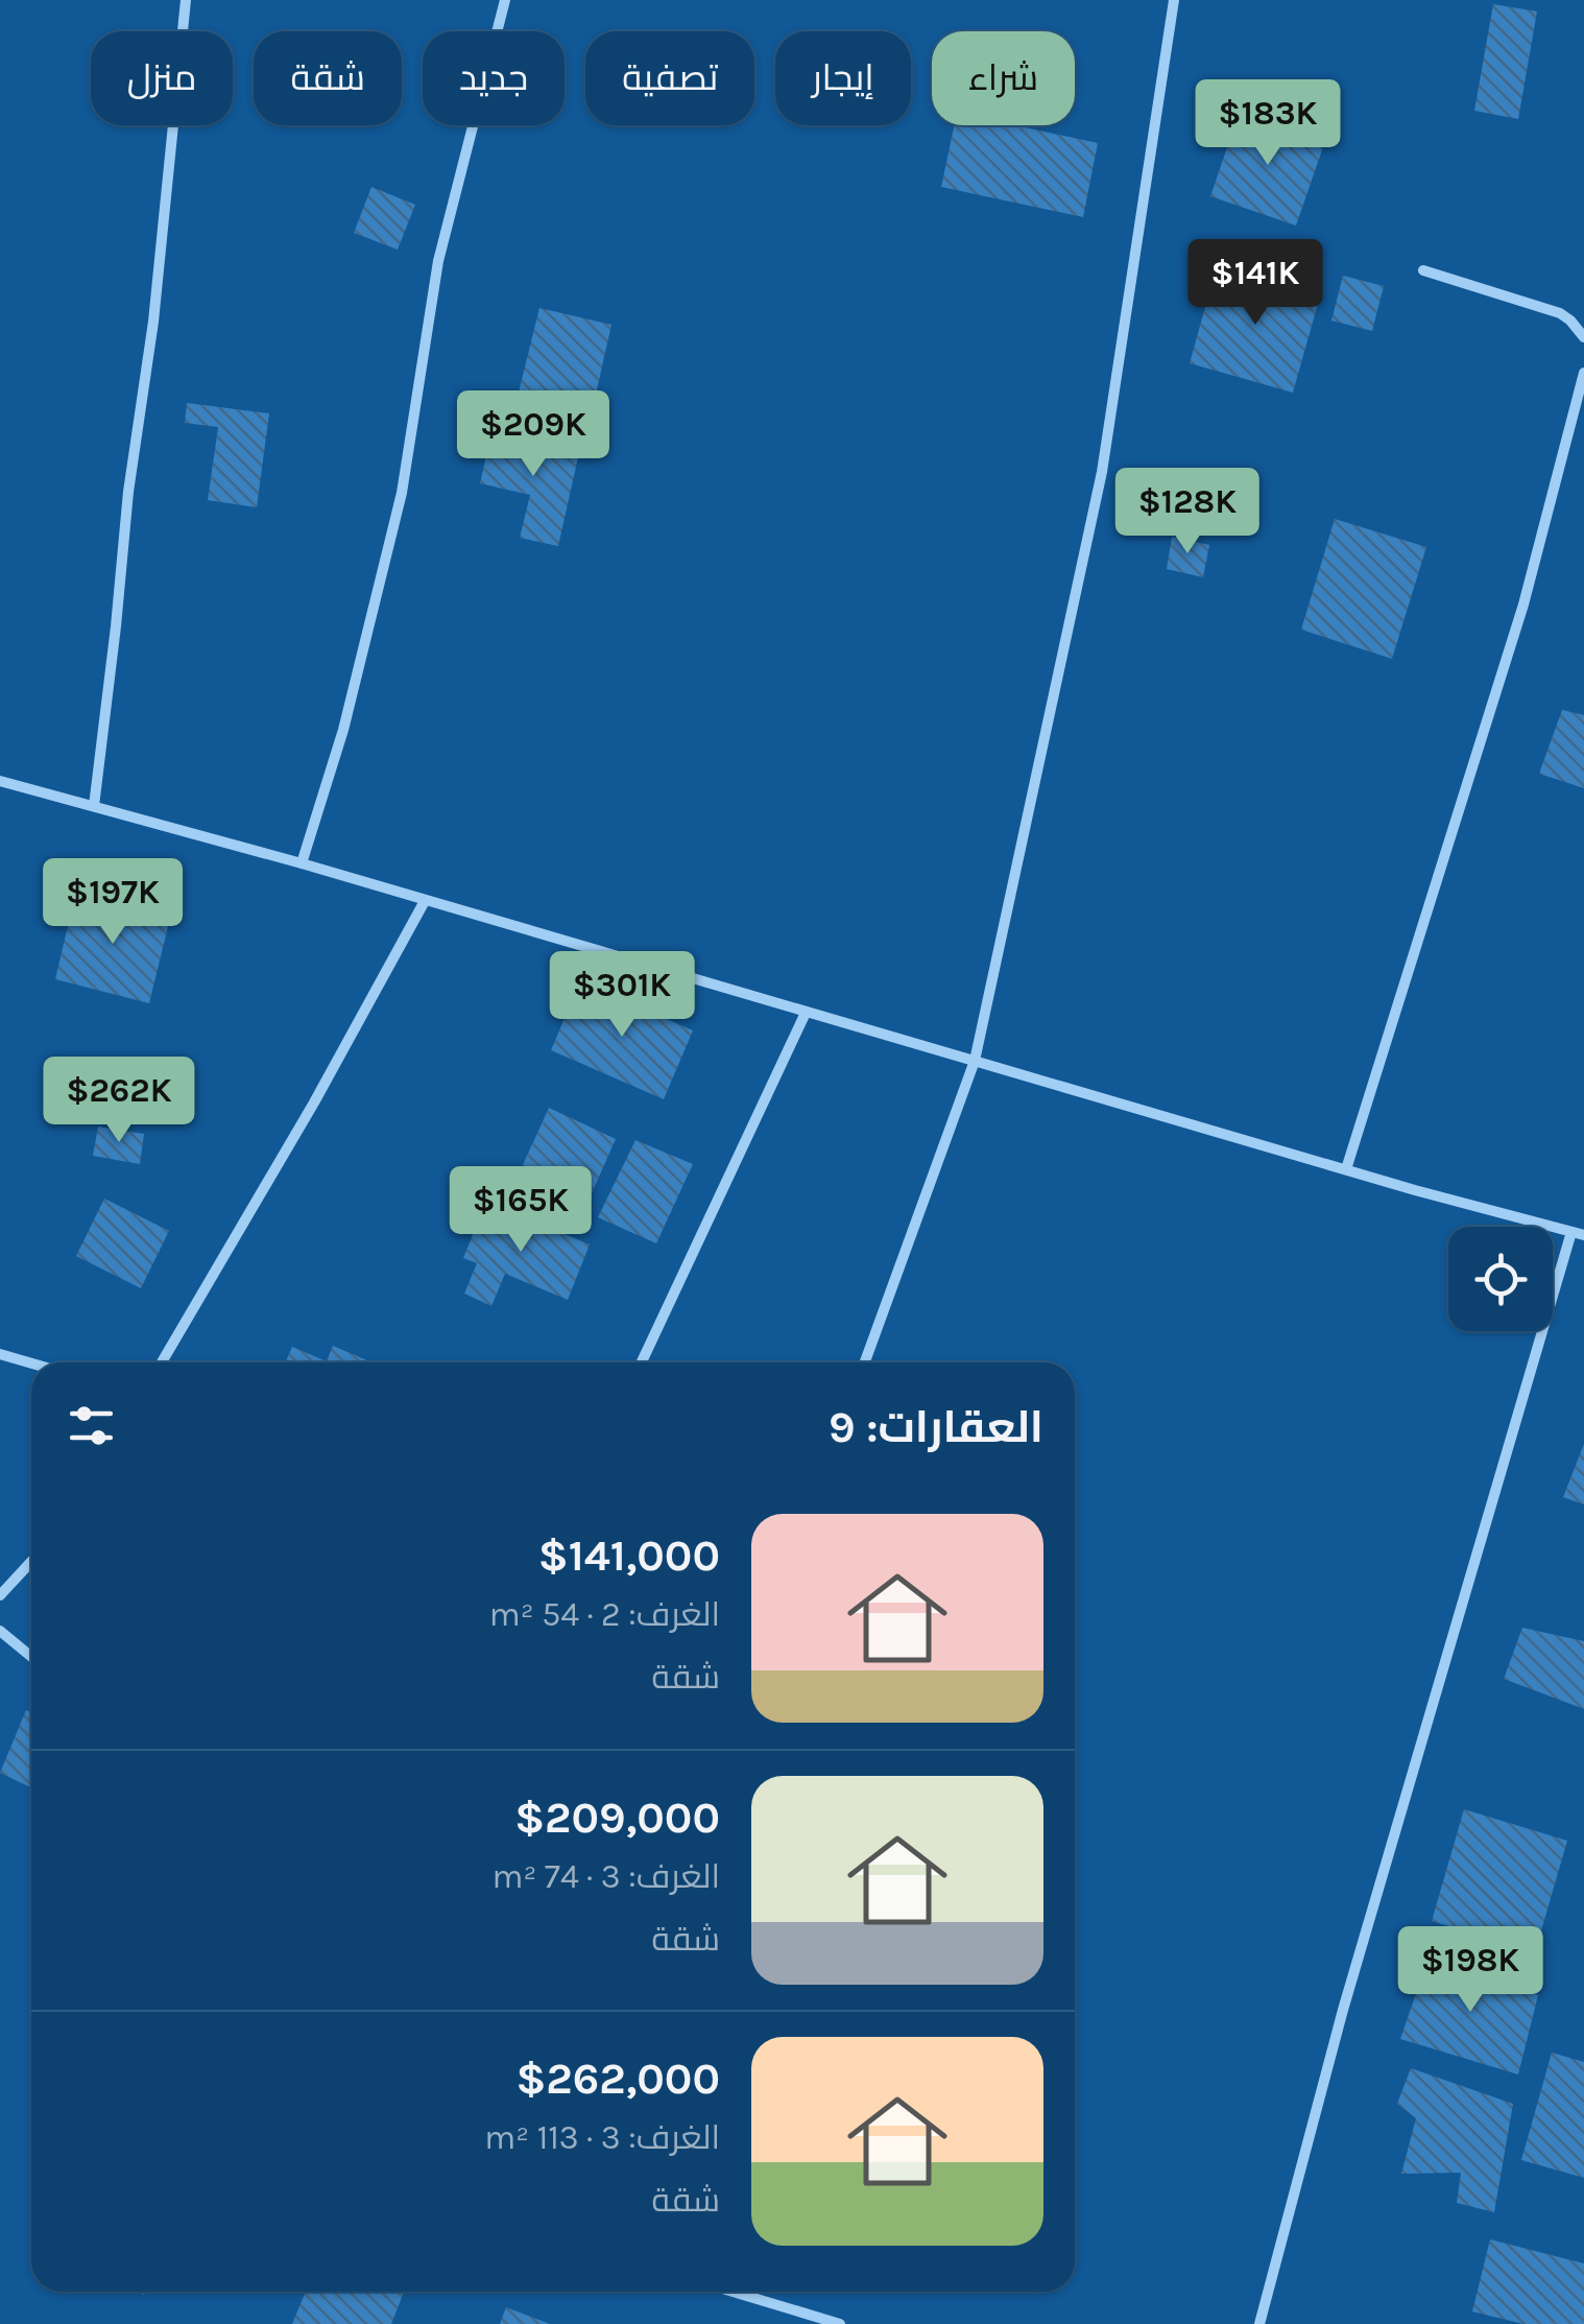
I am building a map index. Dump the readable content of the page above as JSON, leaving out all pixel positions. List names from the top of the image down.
{
  "page": {
    "chip": [
      "شراء",
      "إيجار",
      "تصفية",
      "جديد",
      "شقة",
      "منزل"
    ],
    "price": [
      "$183K",
      "$141K",
      "$209K",
      "$128K",
      "$197K",
      "$301K",
      "$262K",
      "$165K",
      "$198K"
    ],
    "heading": "العقارات: 9",
    "list": [
      {
        "name": "$141,000",
        "note": "الغرف: 2 · 54 m² · شقة"
      },
      {
        "name": "$209,000",
        "note": "الغرف: 3 · 74 m² · شقة"
      },
      {
        "name": "$262,000",
        "note": "الغرف: 3 · 113 m² · شقة"
      }
    ]
  }
}
